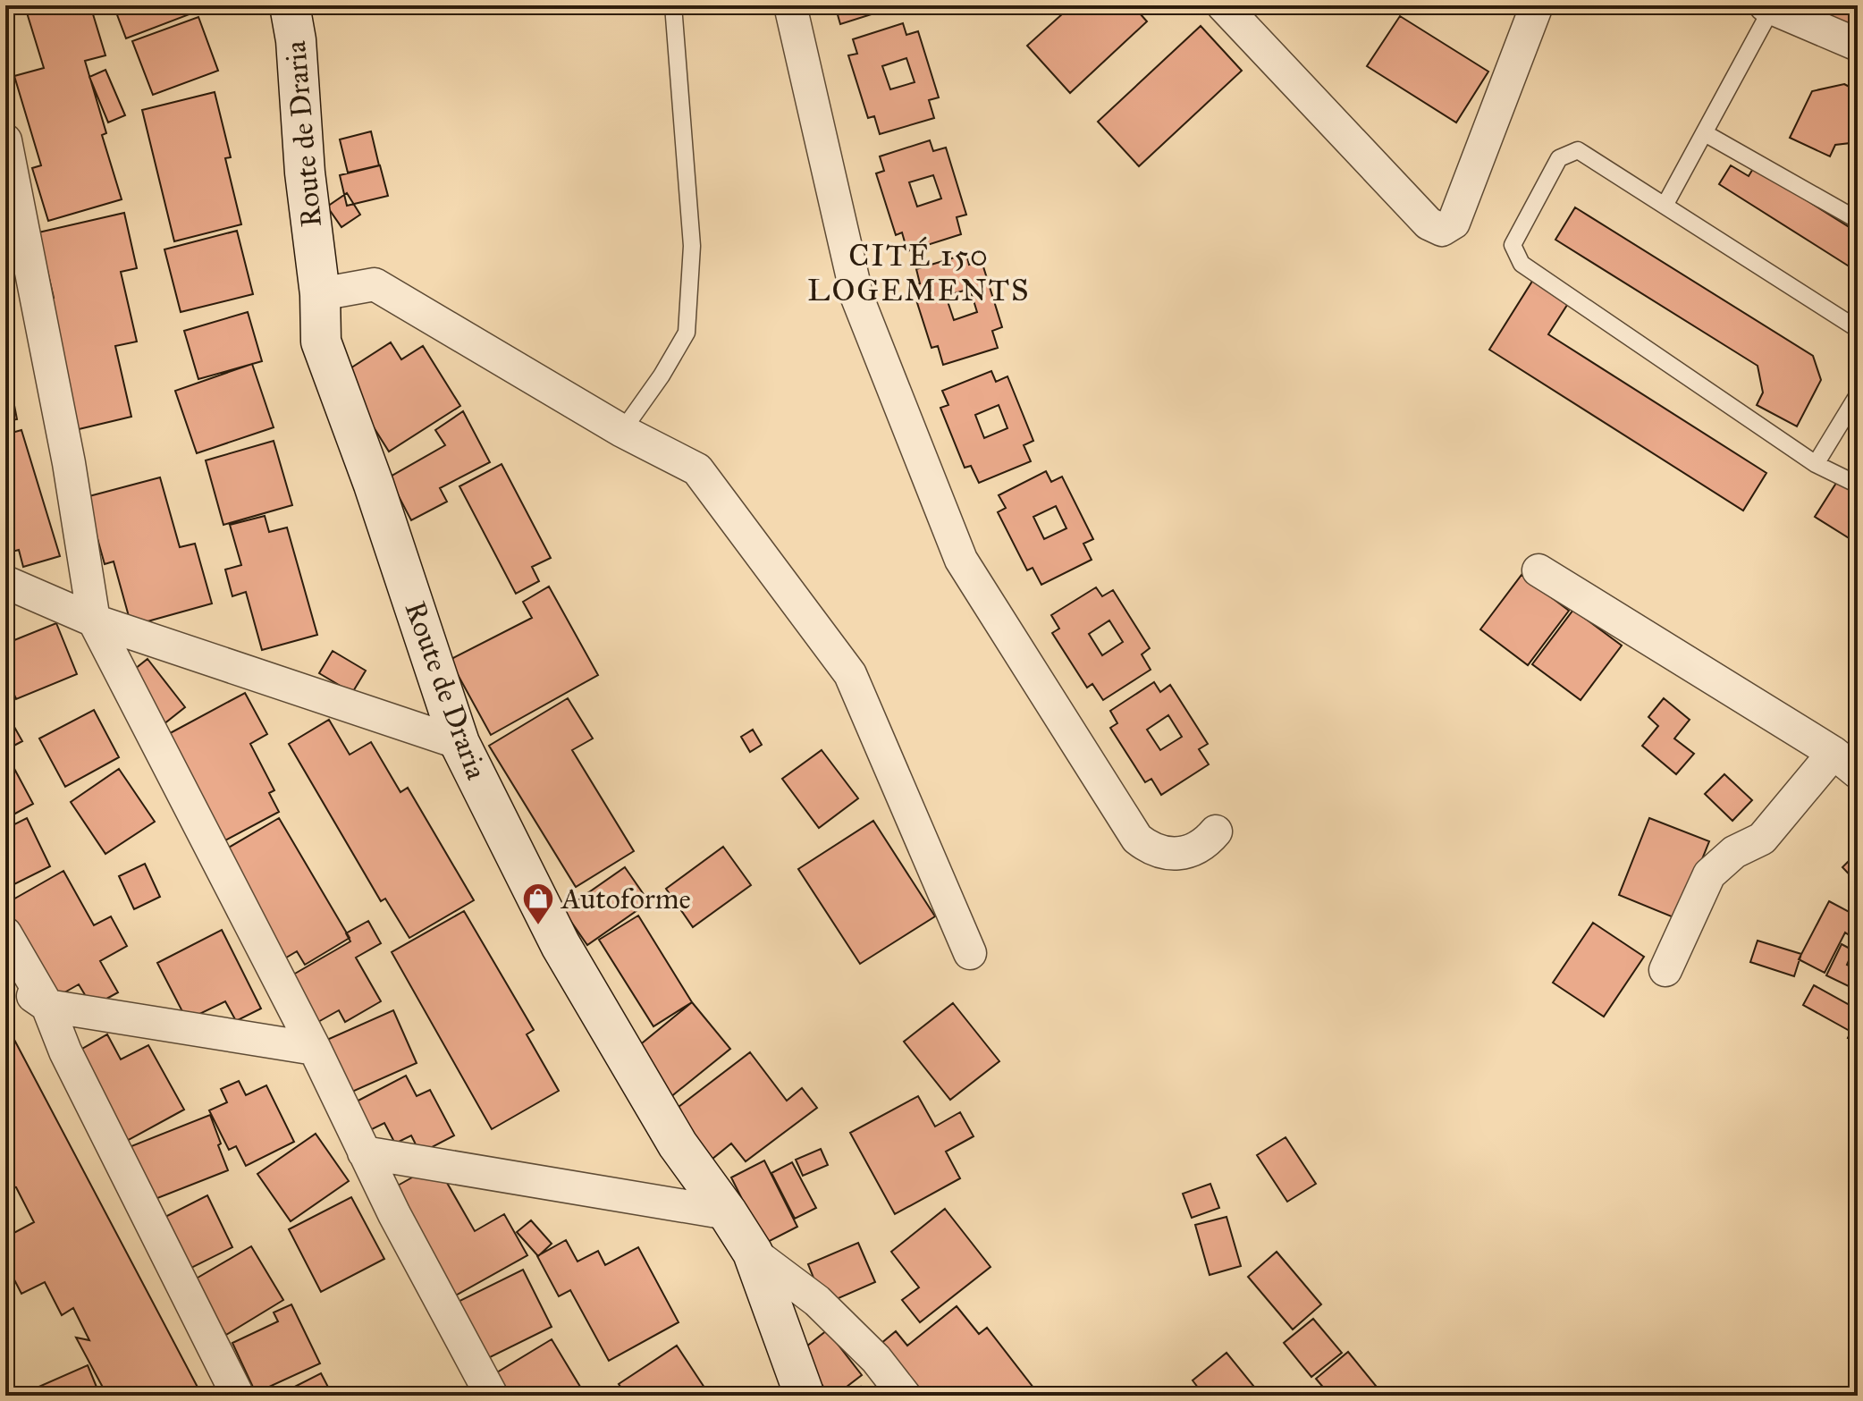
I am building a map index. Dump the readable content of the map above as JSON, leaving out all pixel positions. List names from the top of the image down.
{
  "streets": {
    "main road": ["Route de Draria"]
  },
  "districts": ["CITÉ 150 LOGEMENTS"],
  "places": {
    "shop": ["Autoforme"]
  }
}
